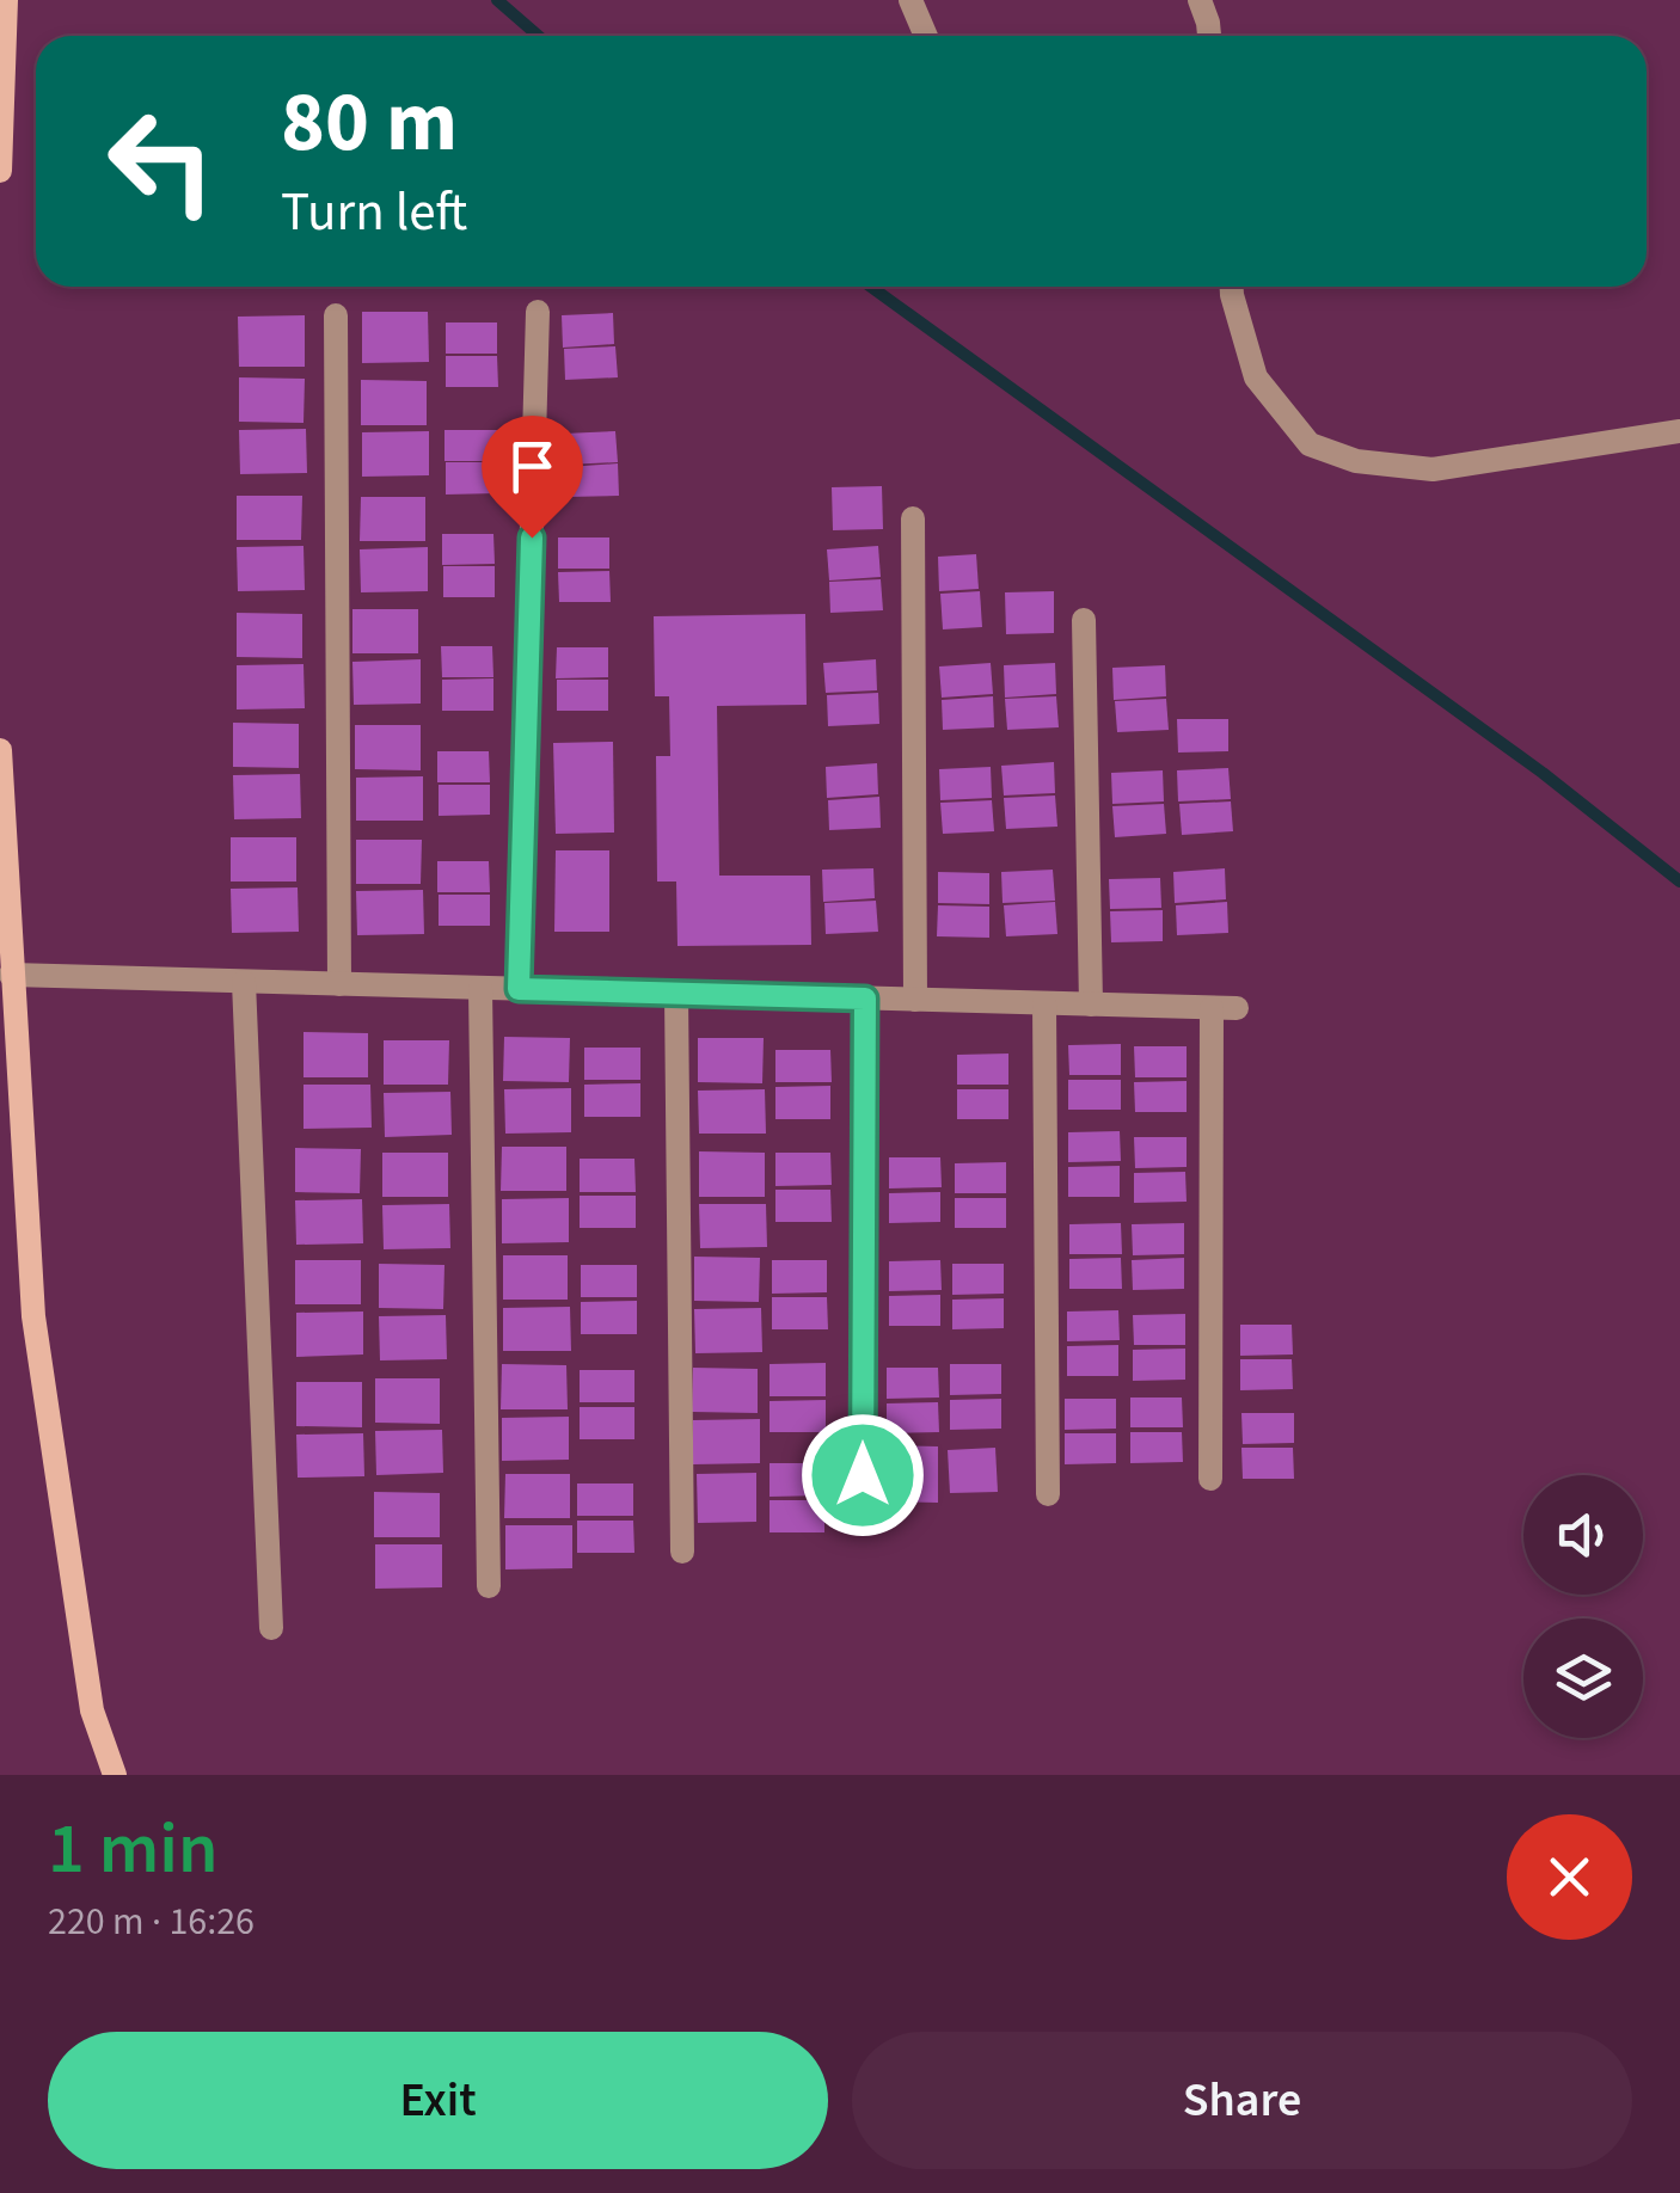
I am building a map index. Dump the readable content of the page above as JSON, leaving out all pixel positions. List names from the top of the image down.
{
  "page": {
    "turn": ["80 m", "Turn left"],
    "heading": ["1 min", "220 m · 16:26"],
    "buttons": ["Exit", "Share"]
  }
}
